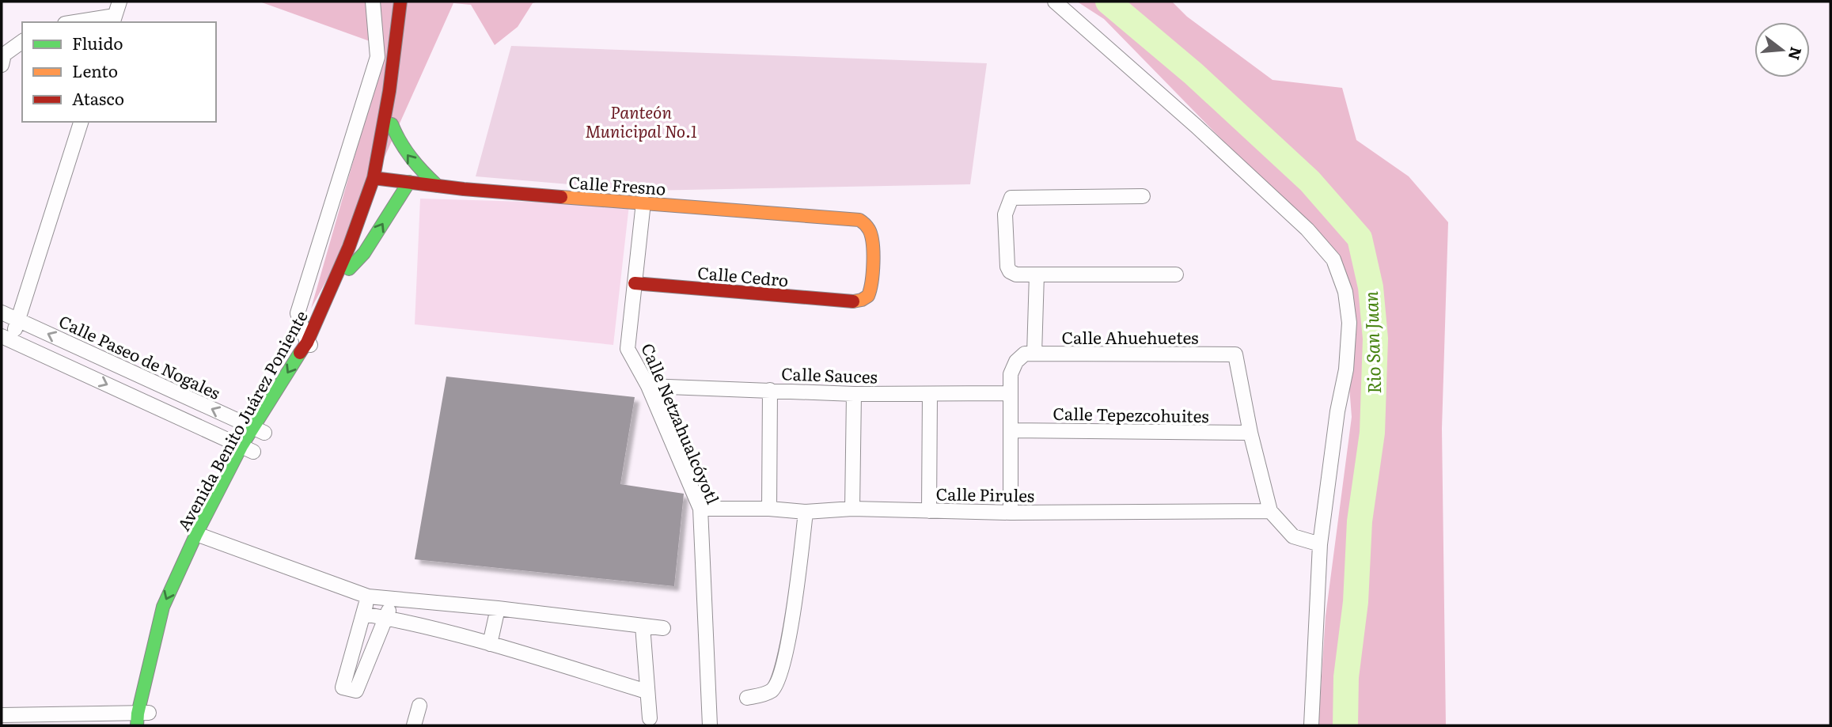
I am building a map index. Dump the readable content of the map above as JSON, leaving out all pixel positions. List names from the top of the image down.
{
  "streets": {
    "main road": ["Calle Fresno", "Calle Cedro", "Avenida Benito Juárez Poniente"],
    "street": [
      "Calle Ahuehuetes",
      "Calle Paseo de Nogales",
      "Calle Sauces",
      "Calle Tepezcohuites",
      "Calle Netzahualcóyotl",
      "Calle Pirules"
    ]
  },
  "crossings": [
    ["Calle Fresno", "Calle Cedro"],
    ["Calle Fresno", "Avenida Benito Juárez Poniente"],
    ["Calle Fresno", "Calle Netzahualcóyotl"],
    ["Calle Cedro", "Calle Netzahualcóyotl"],
    ["Calle Ahuehuetes", "Calle Tepezcohuites"],
    ["Calle Paseo de Nogales", "Avenida Benito Juárez Poniente"],
    ["Calle Sauces", "Calle Netzahualcóyotl"],
    ["Calle Netzahualcóyotl", "Calle Pirules"]
  ],
  "water": ["Rio San Juan"],
  "parks": ["Panteón Municipal No.1"],
  "legend": ["Fluido", "Lento", "Atasco"],
  "north": "right"
}
